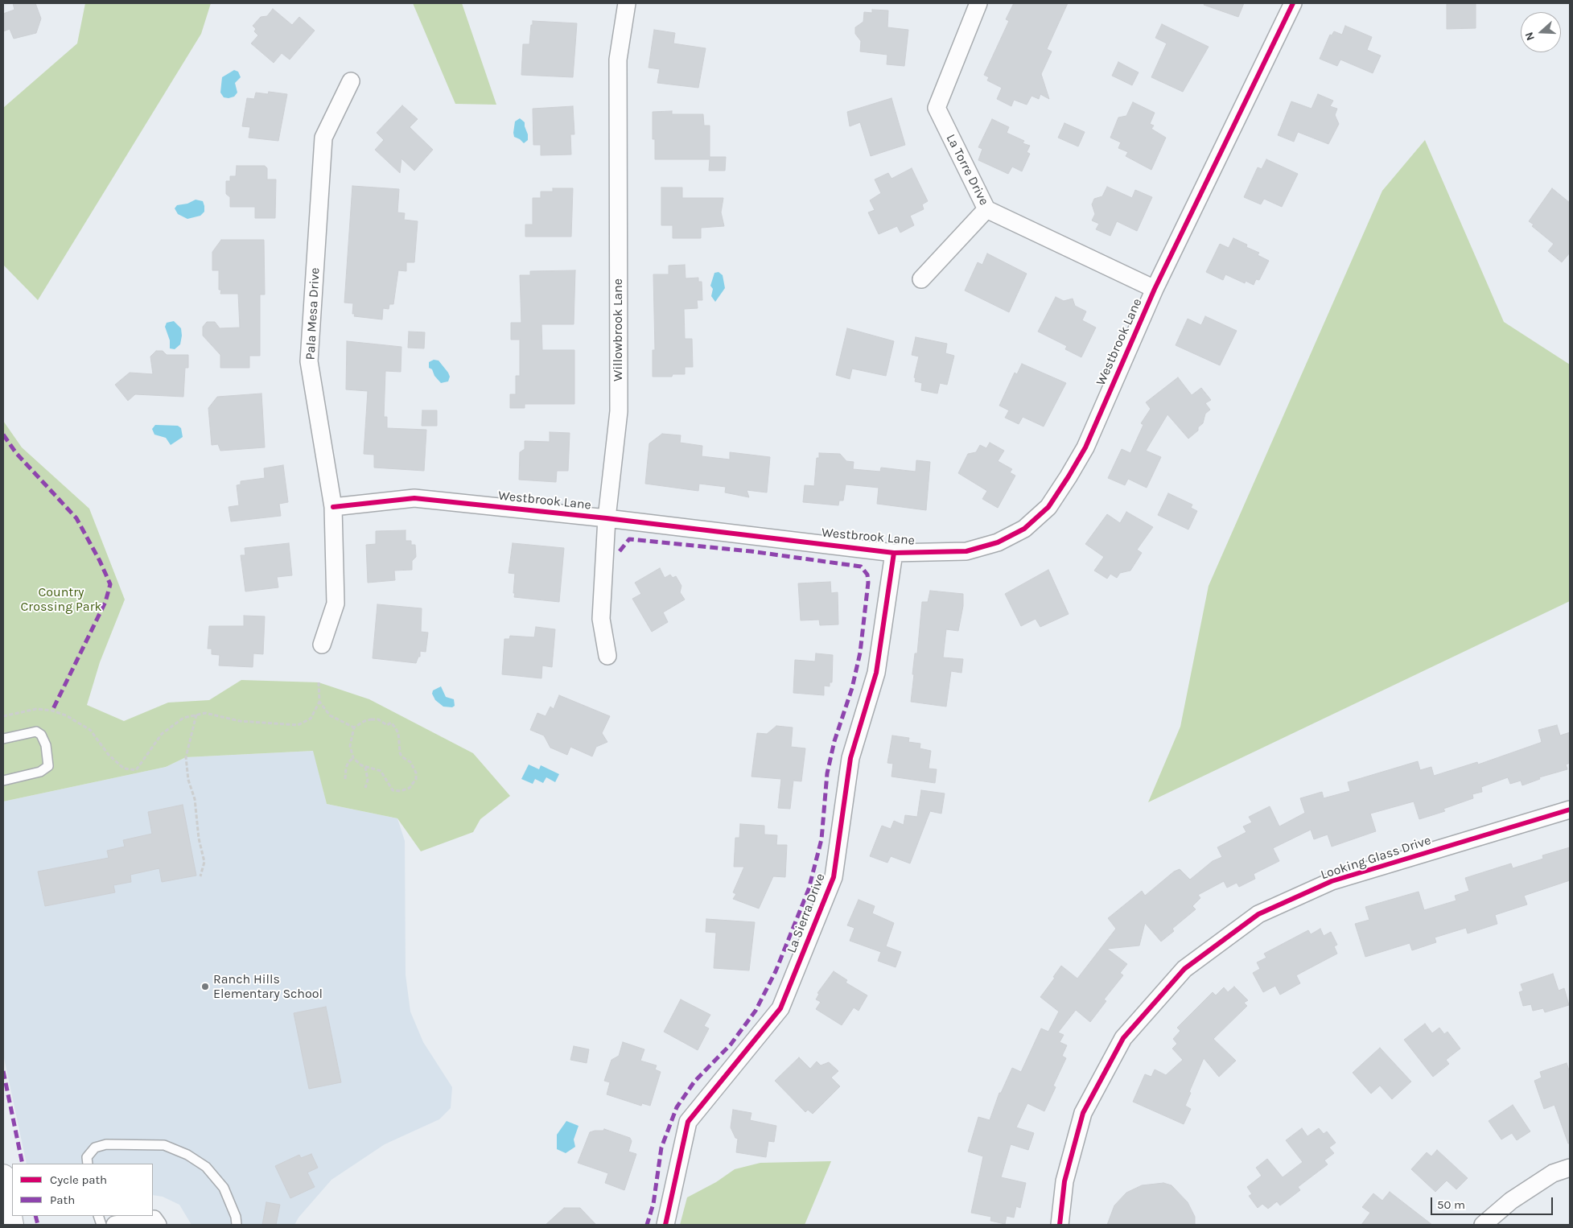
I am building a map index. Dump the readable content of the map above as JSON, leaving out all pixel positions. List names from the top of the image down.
{
  "streets": {
    "street": [
      "La Torre Drive",
      "Pala Mesa Drive",
      "Willowbrook Lane",
      "Westbrook Lane",
      "Looking Glass Drive",
      "La Sierra Drive"
    ]
  },
  "crossings": [
    ["La Torre Drive", "Westbrook Lane"],
    ["Pala Mesa Drive", "Westbrook Lane"],
    ["Willowbrook Lane", "Westbrook Lane"],
    ["Westbrook Lane", "La Sierra Drive"]
  ],
  "parks": ["Country Crossing Park"],
  "places": ["Ranch Hills Elementary School"],
  "legend": ["Cycle path", "Path"],
  "scale_bar": "50 m",
  "north": "left"
}
